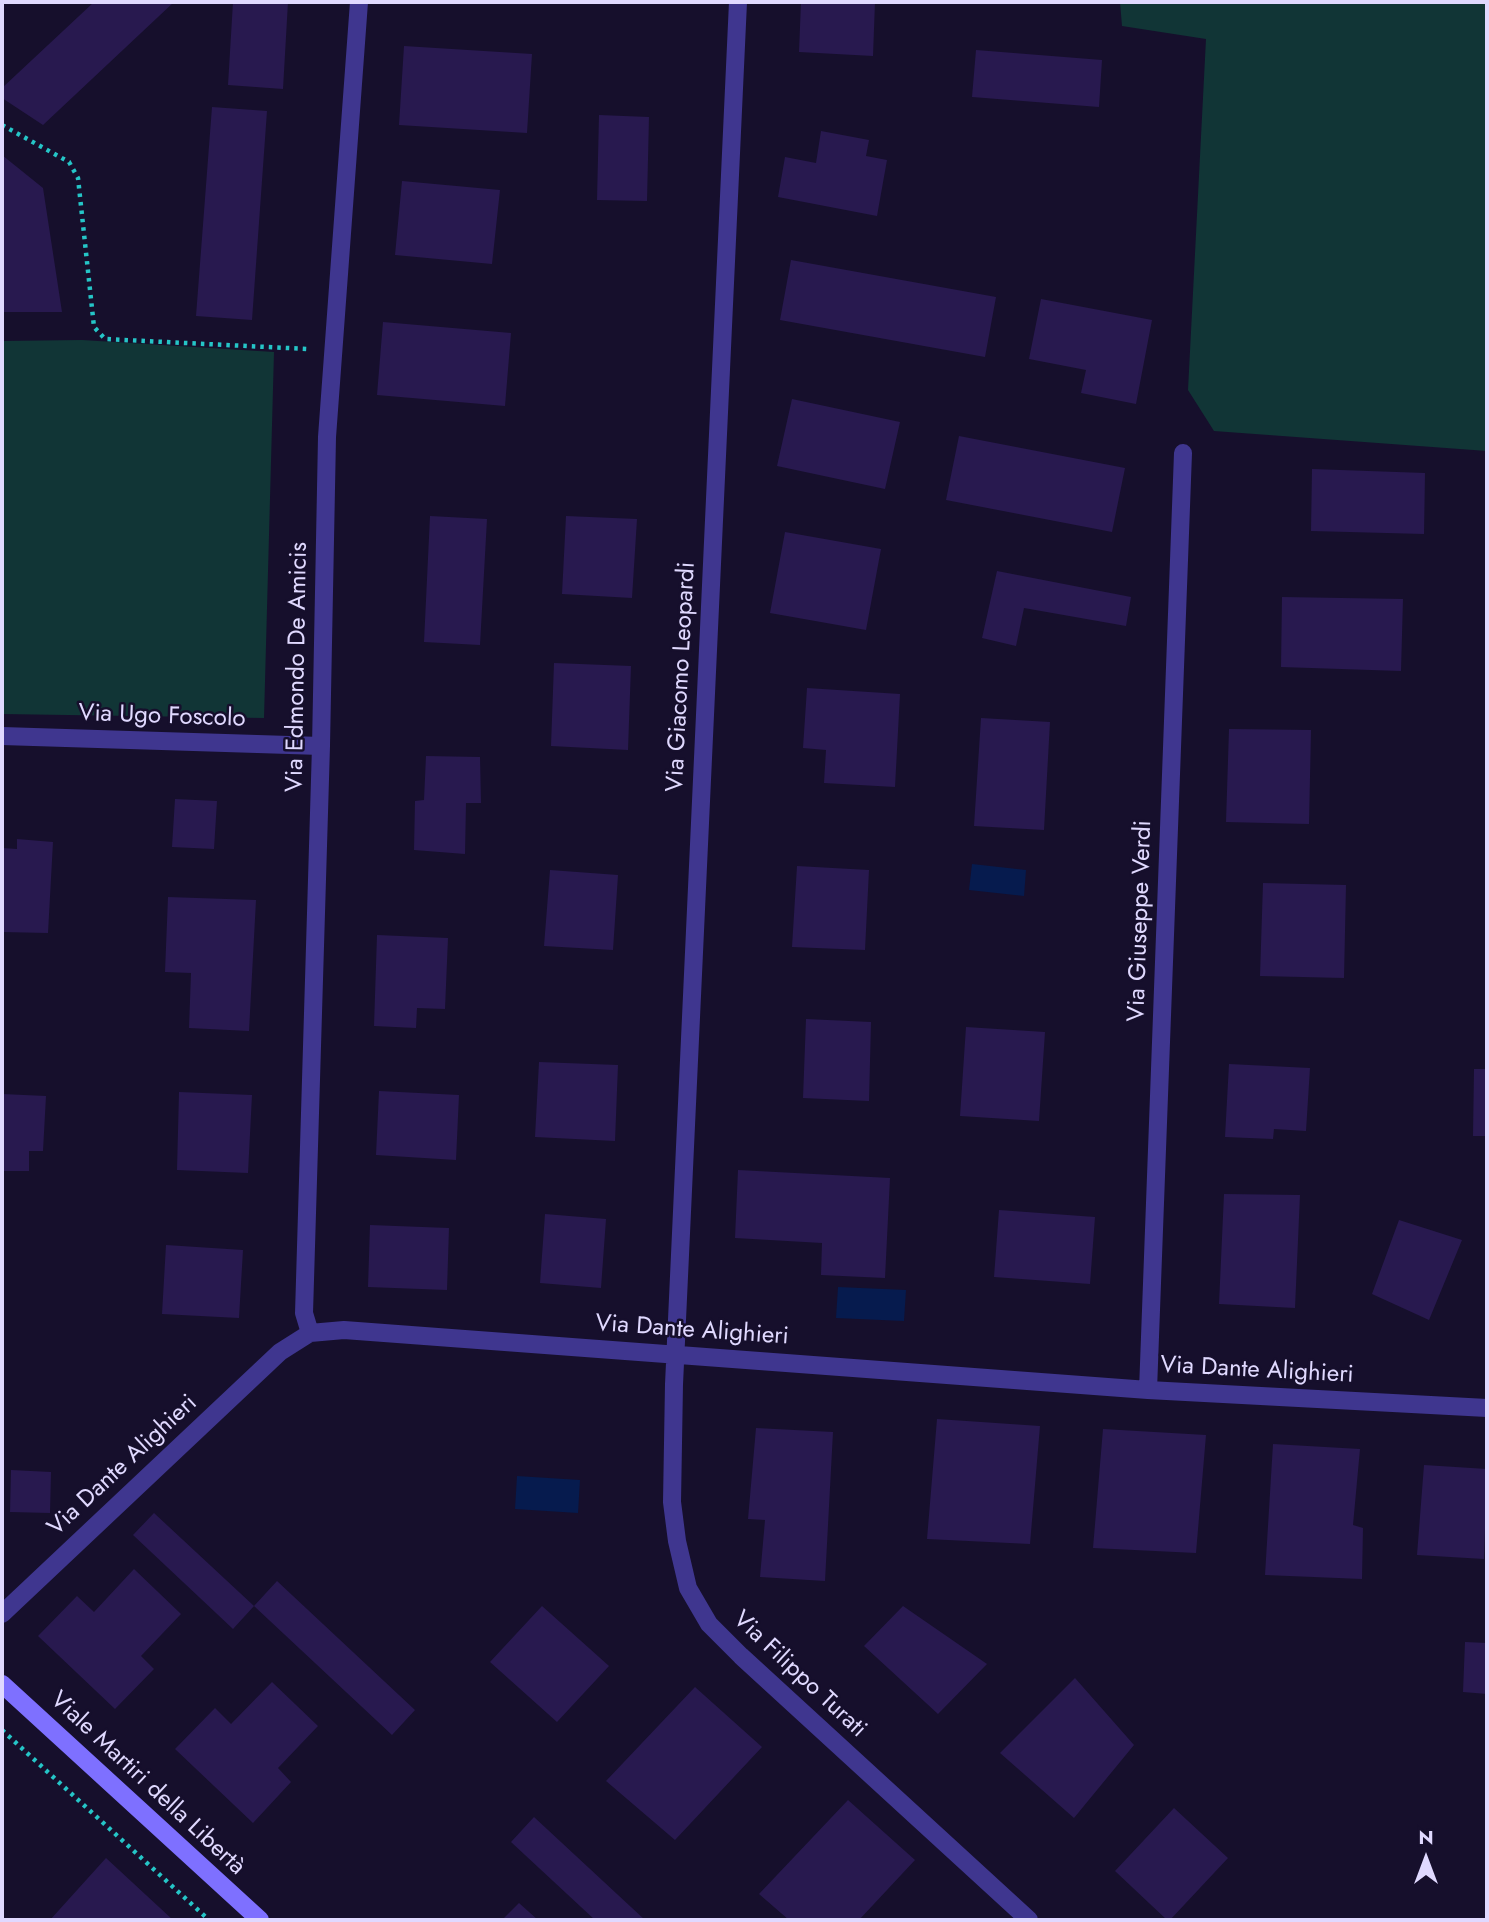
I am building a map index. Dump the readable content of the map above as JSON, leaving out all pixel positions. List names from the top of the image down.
{
  "streets": {
    "street": [
      "Via Edmondo De Amicis",
      "Via Giacomo Leopardi",
      "Via Ugo Foscolo",
      "Via Giuseppe Verdi",
      "Via Dante Alighieri",
      "Via Filippo Turati",
      "Viale Martiri della Libertà"
    ]
  },
  "crossings": [
    ["Via Edmondo De Amicis", "Via Ugo Foscolo"],
    ["Via Edmondo De Amicis", "Via Dante Alighieri"],
    ["Via Giacomo Leopardi", "Via Dante Alighieri"],
    ["Via Giacomo Leopardi", "Via Filippo Turati"],
    ["Via Giuseppe Verdi", "Via Dante Alighieri"],
    ["Via Dante Alighieri", "Via Filippo Turati"]
  ],
  "north": "top"
}
